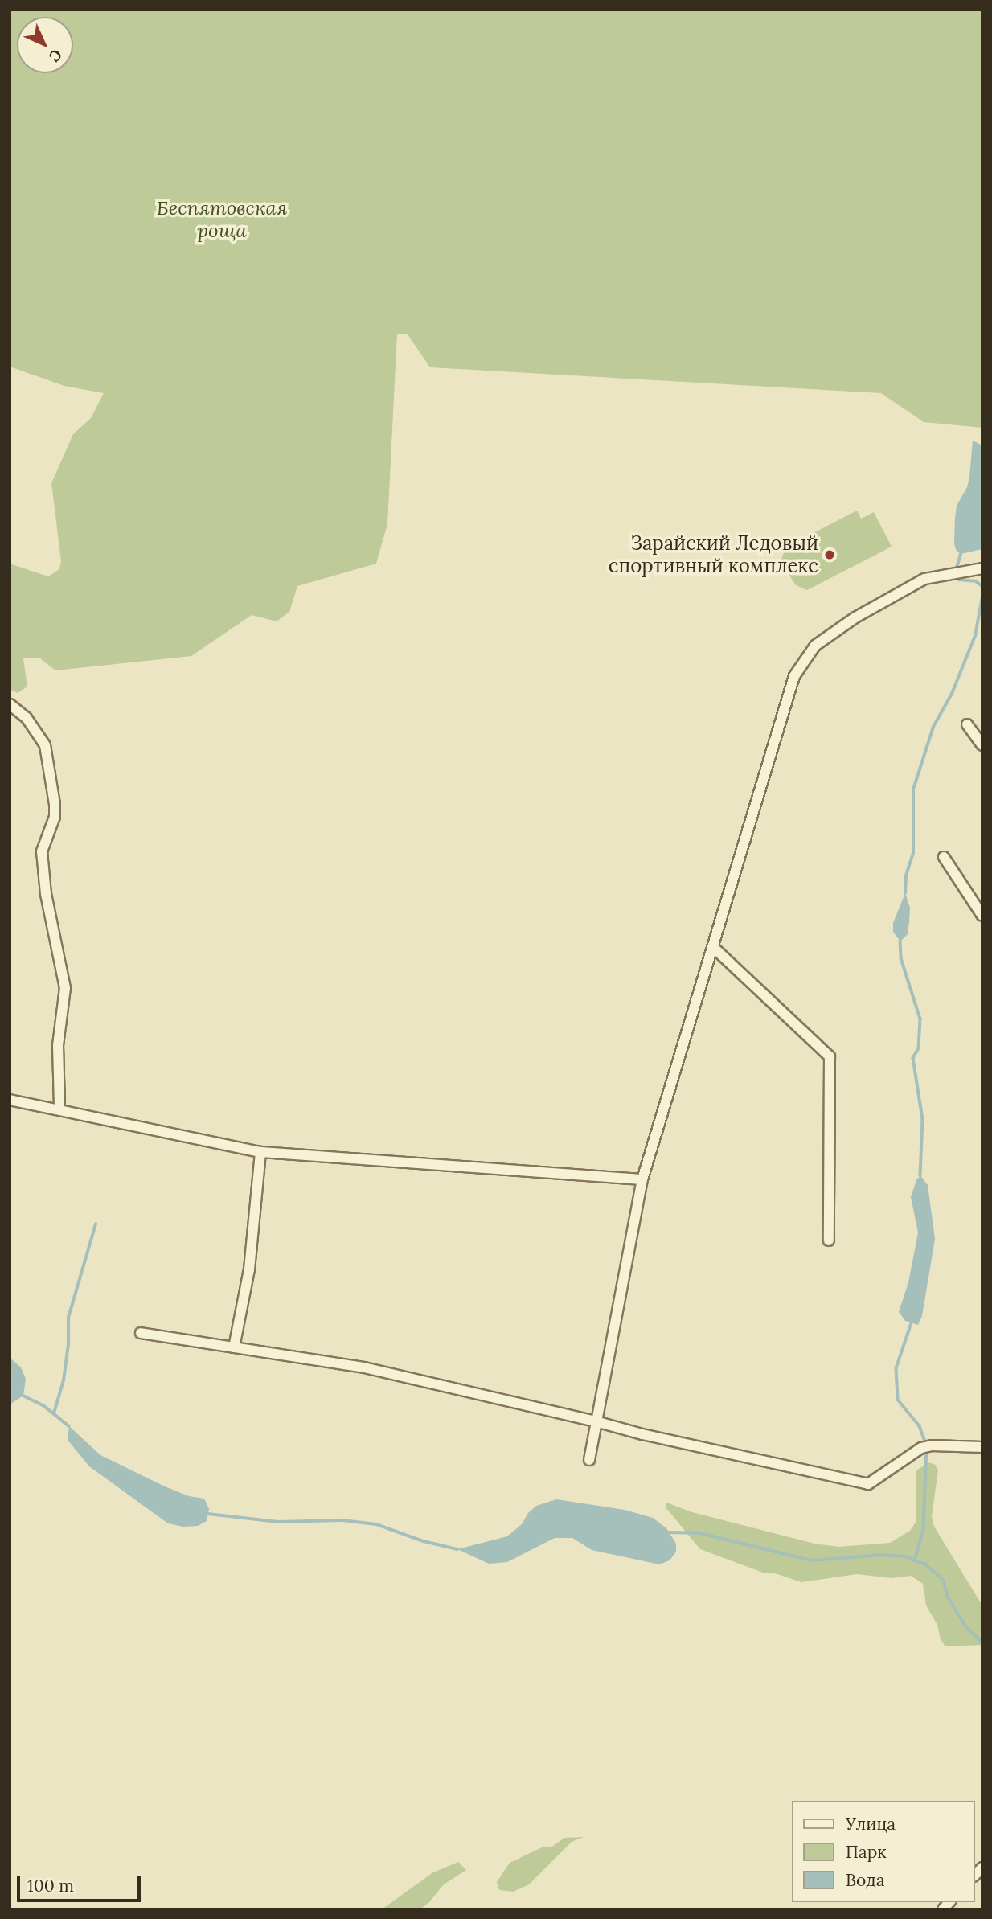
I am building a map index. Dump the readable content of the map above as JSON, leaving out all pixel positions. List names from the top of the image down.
{
  "parks": ["Беспятовская роща"],
  "places": ["Зарайский Ледовый спортивный комплекс"],
  "legend": ["Улица", "Парк", "Вода"],
  "scale_bar": "100 m",
  "north": "bottom right"
}
